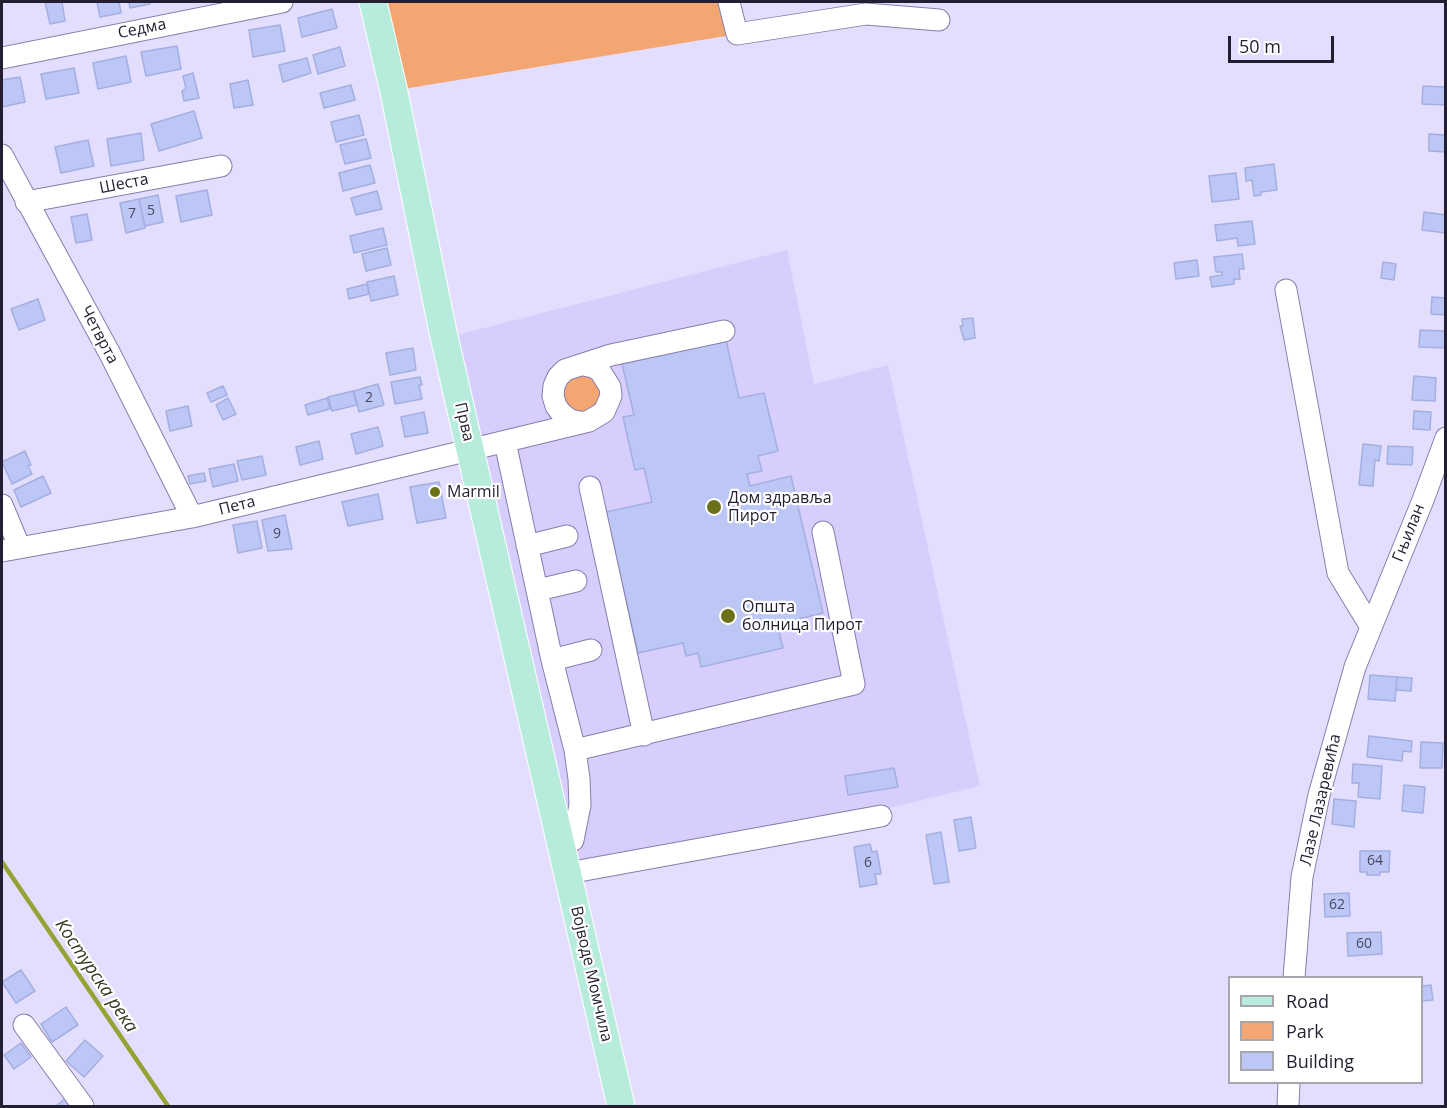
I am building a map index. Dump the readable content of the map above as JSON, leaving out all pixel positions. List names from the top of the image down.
{
  "streets": {
    "main road": ["Прва", "Војводе Момчила"],
    "street": [
      "Седма",
      "Шеста",
      "Четврта",
      "Пета",
      "Гњилан",
      "Лазе Лазаревића"
    ]
  },
  "crossings": [
    ["Шеста", "Четврта"],
    ["Четврта", "Пета"],
    ["Прва", "Пета"],
    ["Прва", "Војводе Момчила"],
    ["Гњилан", "Лазе Лазаревића"]
  ],
  "water": ["Костурска река"],
  "places": ["Marmil", "Дом здравља Пирот", "Општа болница Пирот"],
  "house_numbers": [
    "5",
    "7",
    "2",
    "9",
    "64",
    "6",
    "62",
    "60"
  ],
  "legend": ["Road", "Park", "Building"],
  "scale_bar": "50 m"
}
